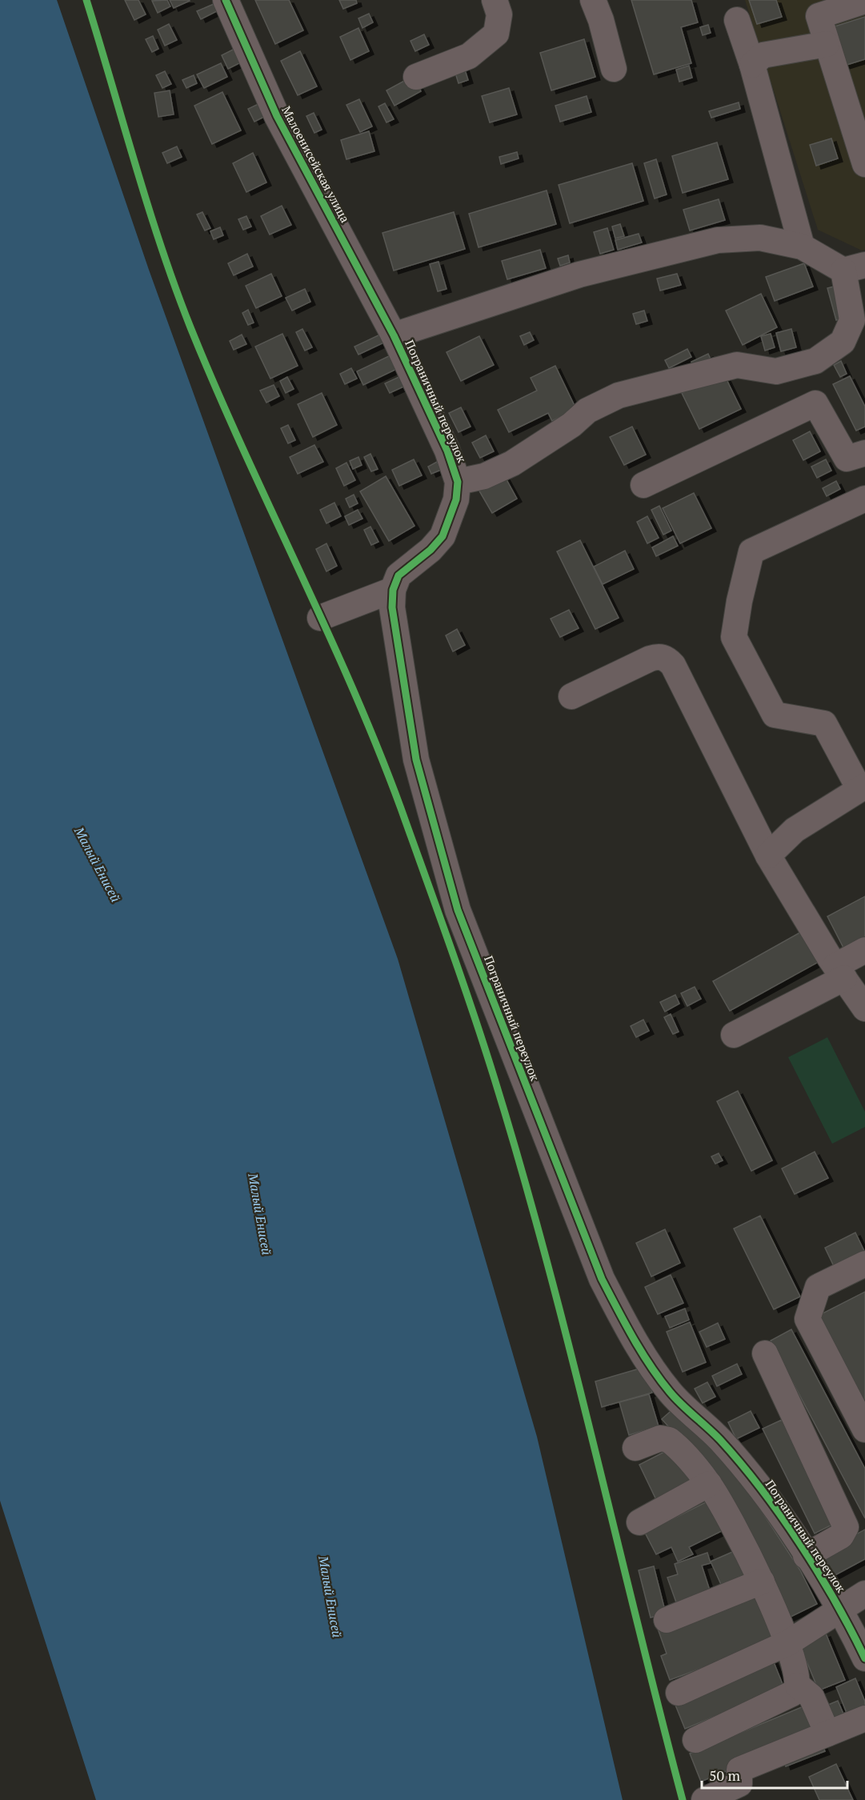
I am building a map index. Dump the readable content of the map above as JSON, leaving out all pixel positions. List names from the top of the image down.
{
  "streets": {
    "street": ["Малоенисейская улица", "Пограничный переулок"]
  },
  "crossings": [
    ["Малоенисейская улица", "Пограничный переулок"]
  ],
  "water": ["Малый Енисей"],
  "scale_bar": "50 m"
}
